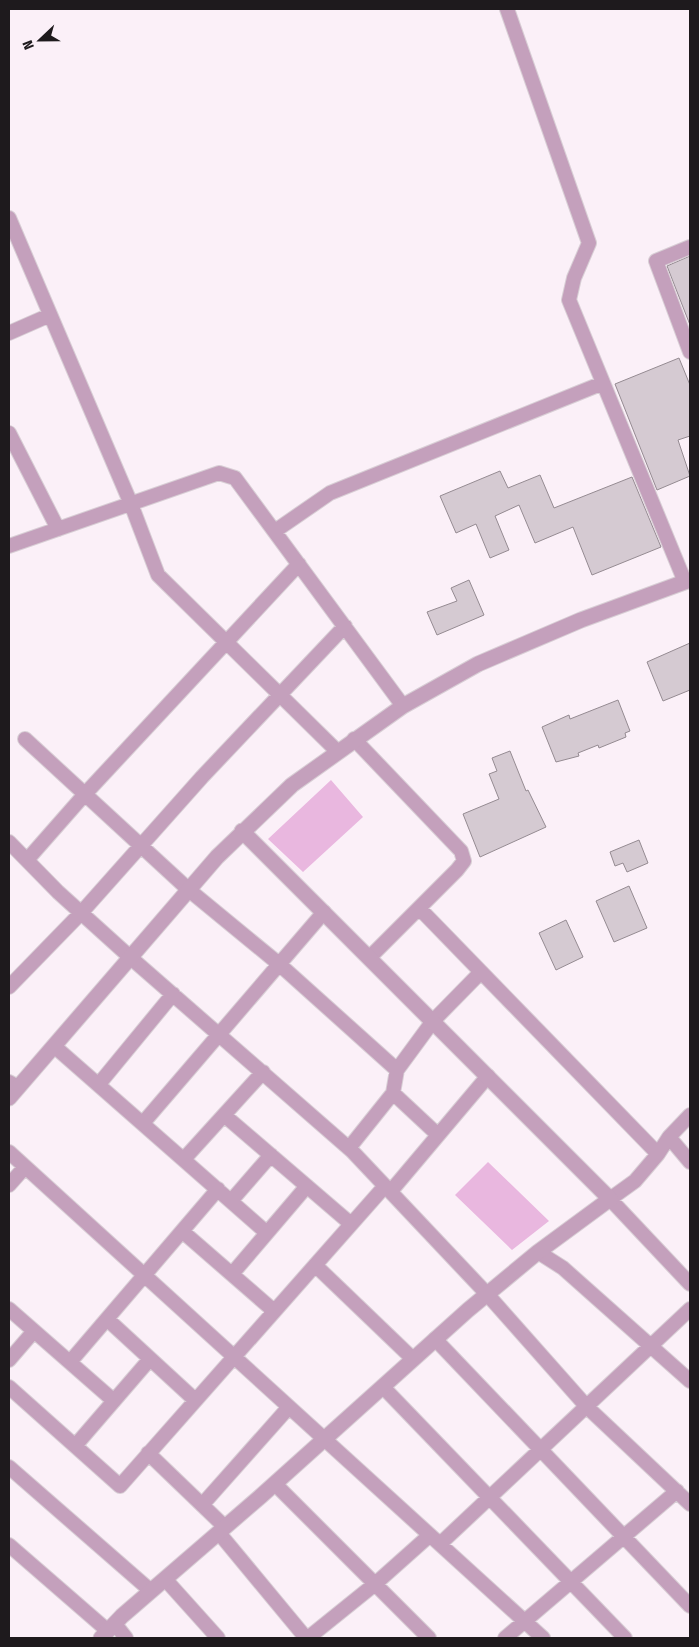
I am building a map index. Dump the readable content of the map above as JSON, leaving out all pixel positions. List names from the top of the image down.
{
  "north": "left"
}
